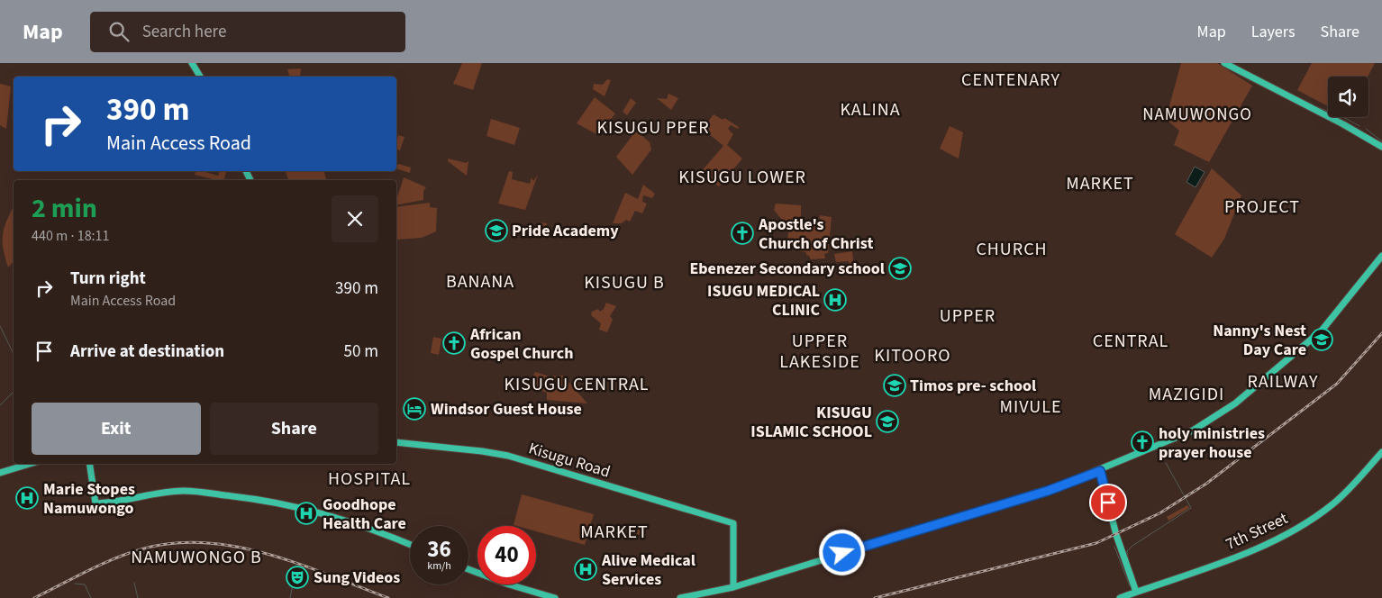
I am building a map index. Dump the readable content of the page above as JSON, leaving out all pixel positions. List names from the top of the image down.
{
  "streets": {
    "street": ["Kisugu Road", "7th Street"]
  },
  "districts": [
    "CENTENARY",
    "KALINA",
    "NAMUWONGO",
    "KISUGU PPER",
    "KISUGU LOWER",
    "MARKET",
    "PROJECT",
    "CHURCH",
    "BANANA",
    "KISUGU B",
    "UPPER",
    "UPPER LAKESIDE",
    "CENTRAL",
    "KITOORO",
    "RAILWAY",
    "KISUGU CENTRAL",
    "MAZIGIDI",
    "MIVULE",
    "HOSPITAL",
    "MARKET",
    "NAMUWONGO B"
  ],
  "places": {
    "school or university": [
      "Pride Academy",
      "Ebenezer Secondary school",
      "Nanny's Nest Day Care",
      "Timos pre- school",
      "KISUGU ISLAMIC SCHOOL"
    ],
    "church": ["Apostle's Church of Christ", "African Gospel Church", "holy ministries prayer house"],
    "hospital": [
      "ISUGU MEDICAL CLINIC",
      "Marie Stopes Namuwongo",
      "Goodhope Health Care",
      "Alive Medical Services"
    ],
    "hotel": ["Windsor Guest House"],
    "theatre": ["Sung Videos"]
  },
  "page": {
    "header": "Map",
    "search": "Search here",
    "nav": ["Map", "Layers", "Share"],
    "turn": ["390 m", "Main Access Road"],
    "heading": ["2 min", "440 m · 18:11"],
    "list": [
      {
        "name": "Turn right",
        "note": "Main Access Road",
        "value": "390 m"
      },
      {
        "name": "Arrive at destination",
        "value": "50 m"
      }
    ],
    "buttons": ["Exit", "Share"],
    "speed": "36 km/h",
    "limit": "40"
  }
}
